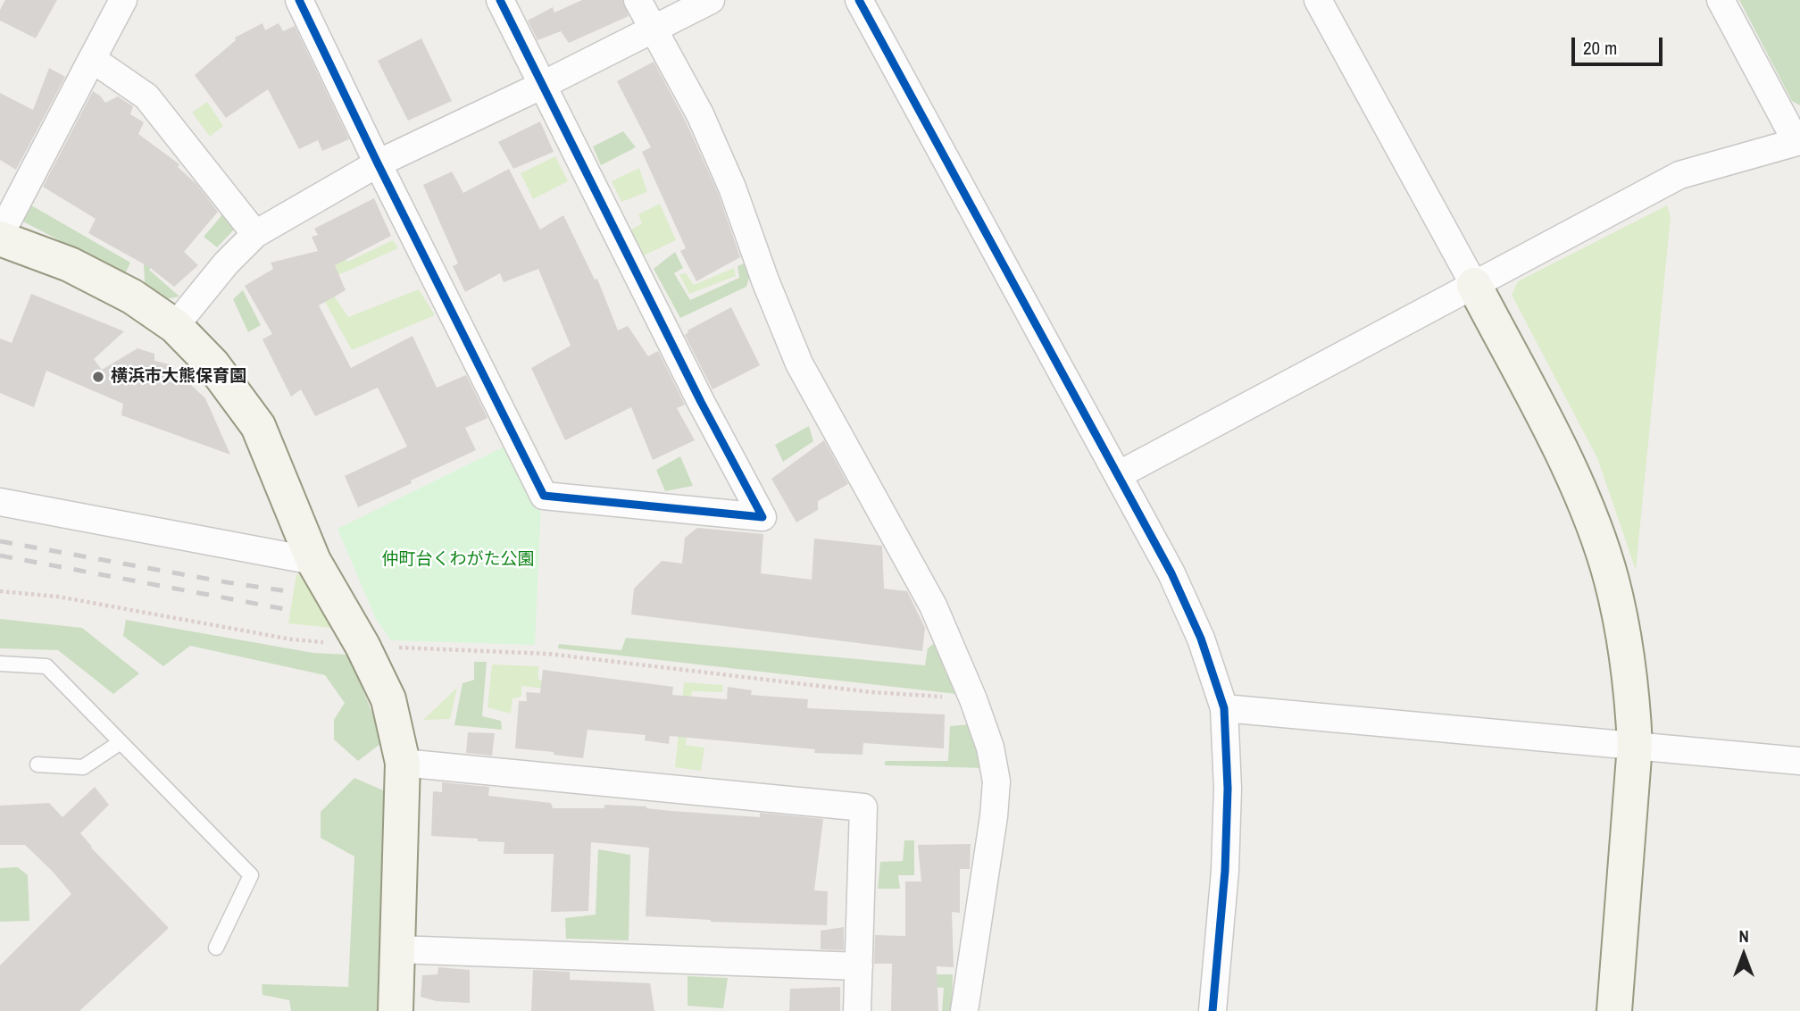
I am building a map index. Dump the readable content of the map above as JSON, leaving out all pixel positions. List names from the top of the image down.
{
  "parks": ["仲町台くわがた公園"],
  "places": ["横浜市大熊保育園"],
  "scale_bar": "20 m",
  "north": "top"
}
